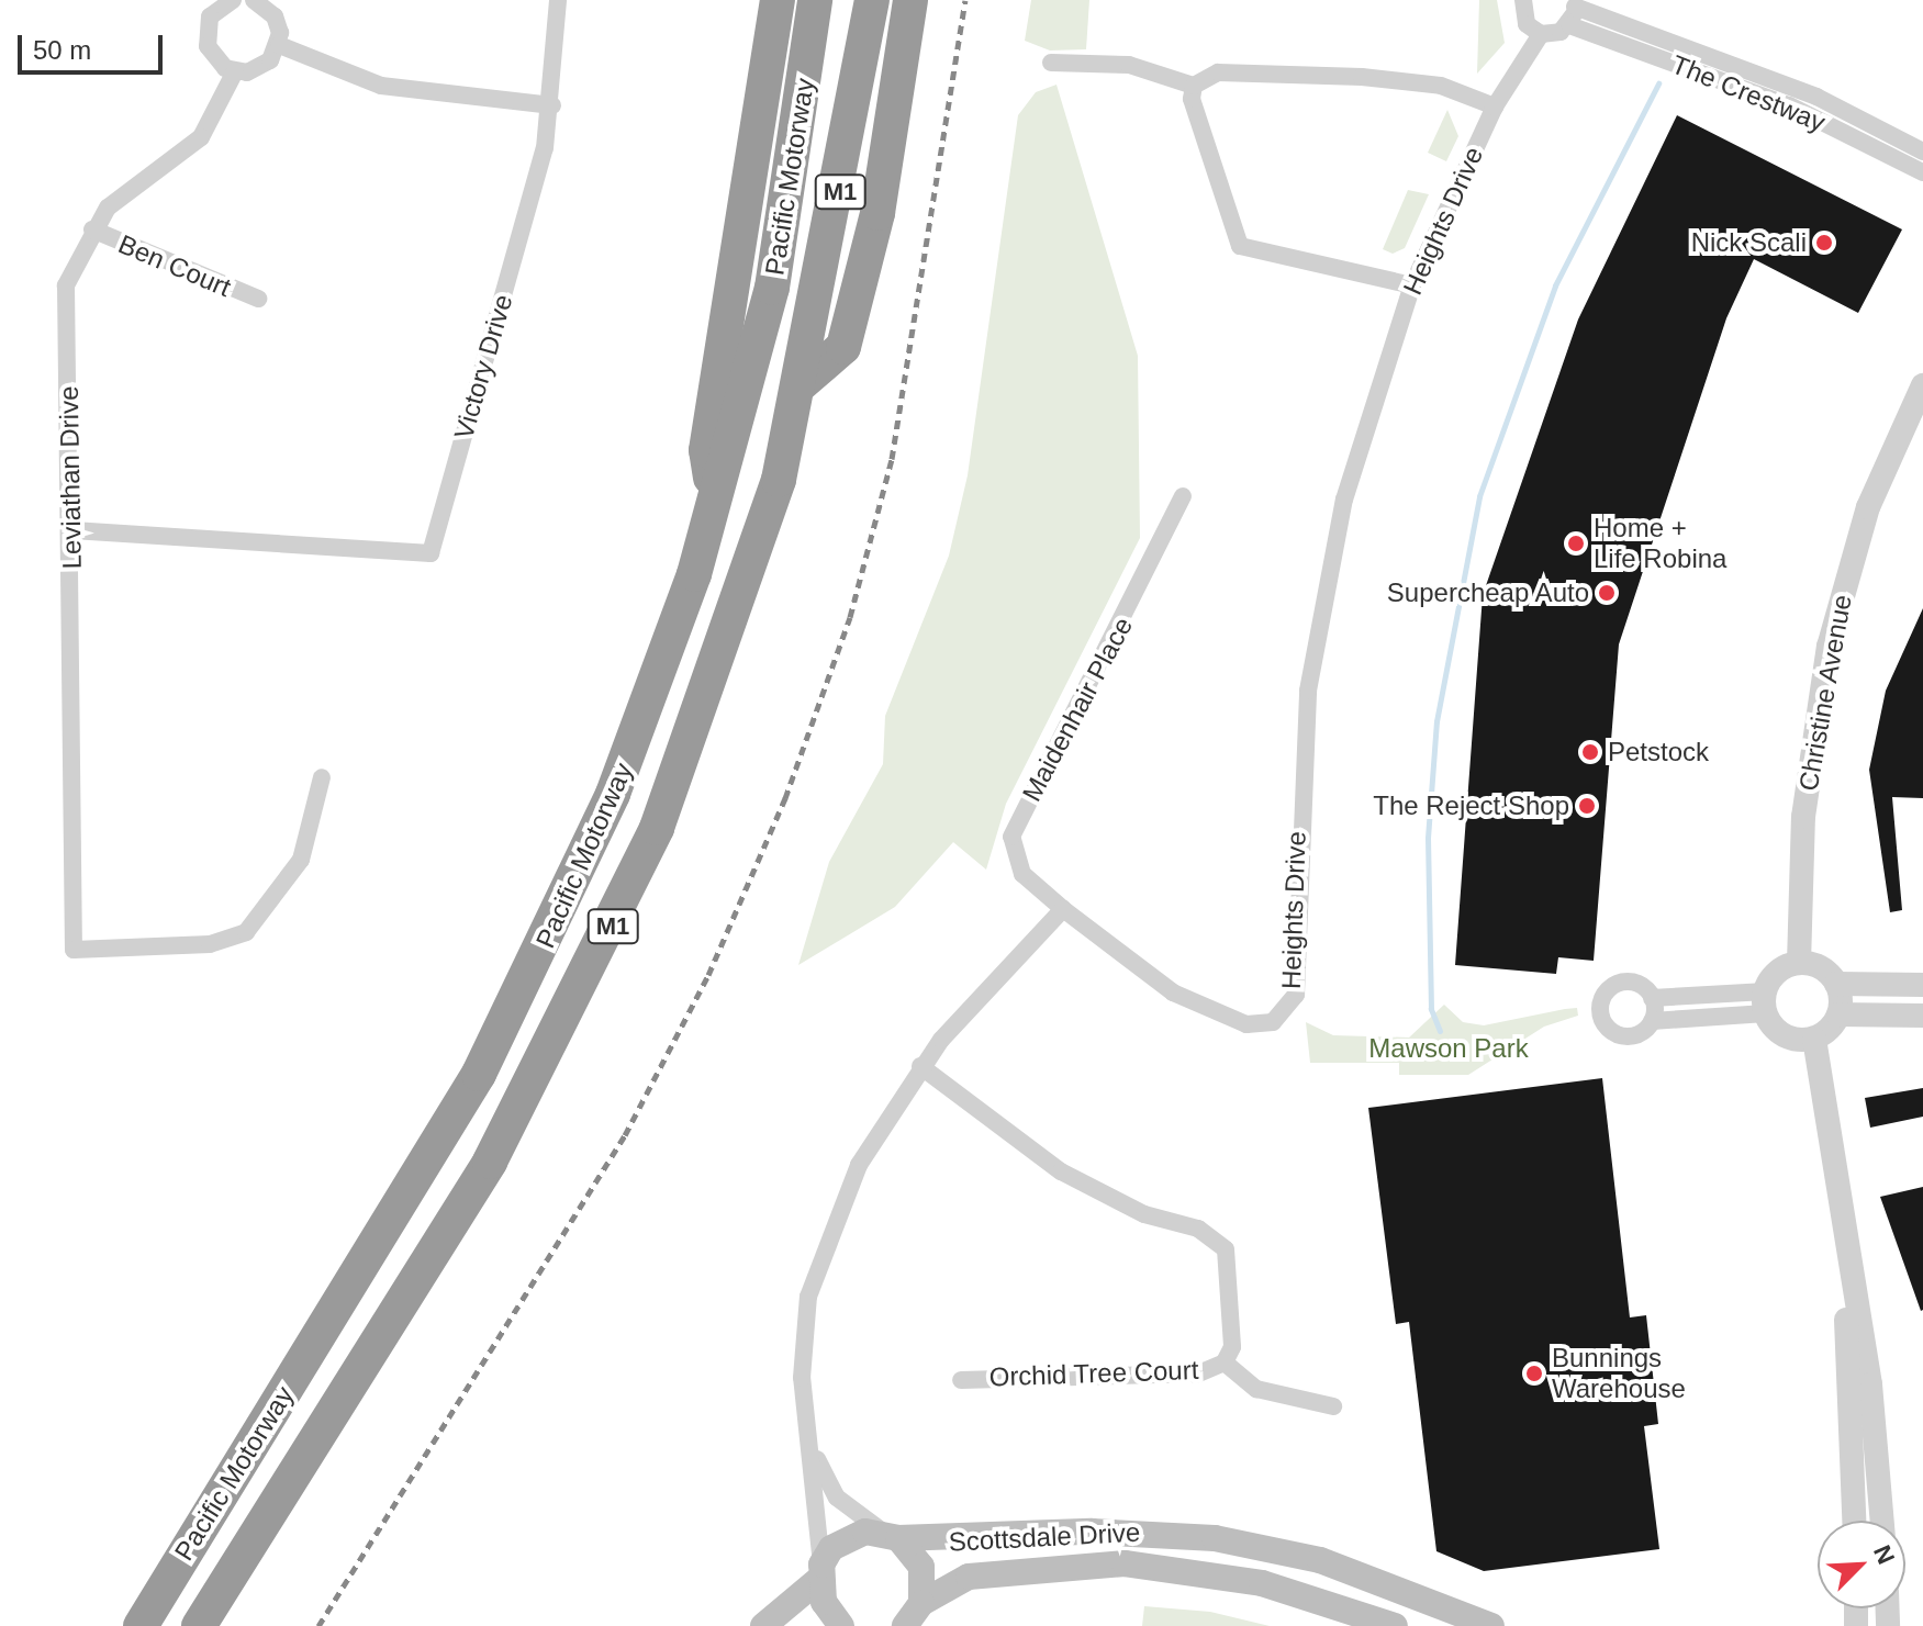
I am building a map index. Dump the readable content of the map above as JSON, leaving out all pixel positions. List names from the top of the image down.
{
  "streets": {
    "highway": ["Pacific Motorway", "M1"],
    "main road": ["Scottsdale Drive"],
    "street": [
      "The Crestway",
      "Heights Drive",
      "Ben Court",
      "Victory Drive",
      "Leviathan Drive",
      "Christine Avenue",
      "Maidenhair Place",
      "Orchid Tree Court"
    ]
  },
  "crossings": [
    ["Heights Drive", "Maidenhair Place"],
    ["Ben Court", "Leviathan Drive"],
    ["Victory Drive", "Leviathan Drive"]
  ],
  "parks": ["Mawson Park"],
  "places": [
    "Nick Scali",
    "Home + Life Robina",
    "Supercheap Auto",
    "Petstock",
    "The Reject Shop",
    "Bunnings Warehouse"
  ],
  "scale_bar": "50 m",
  "north": "top right"
}
